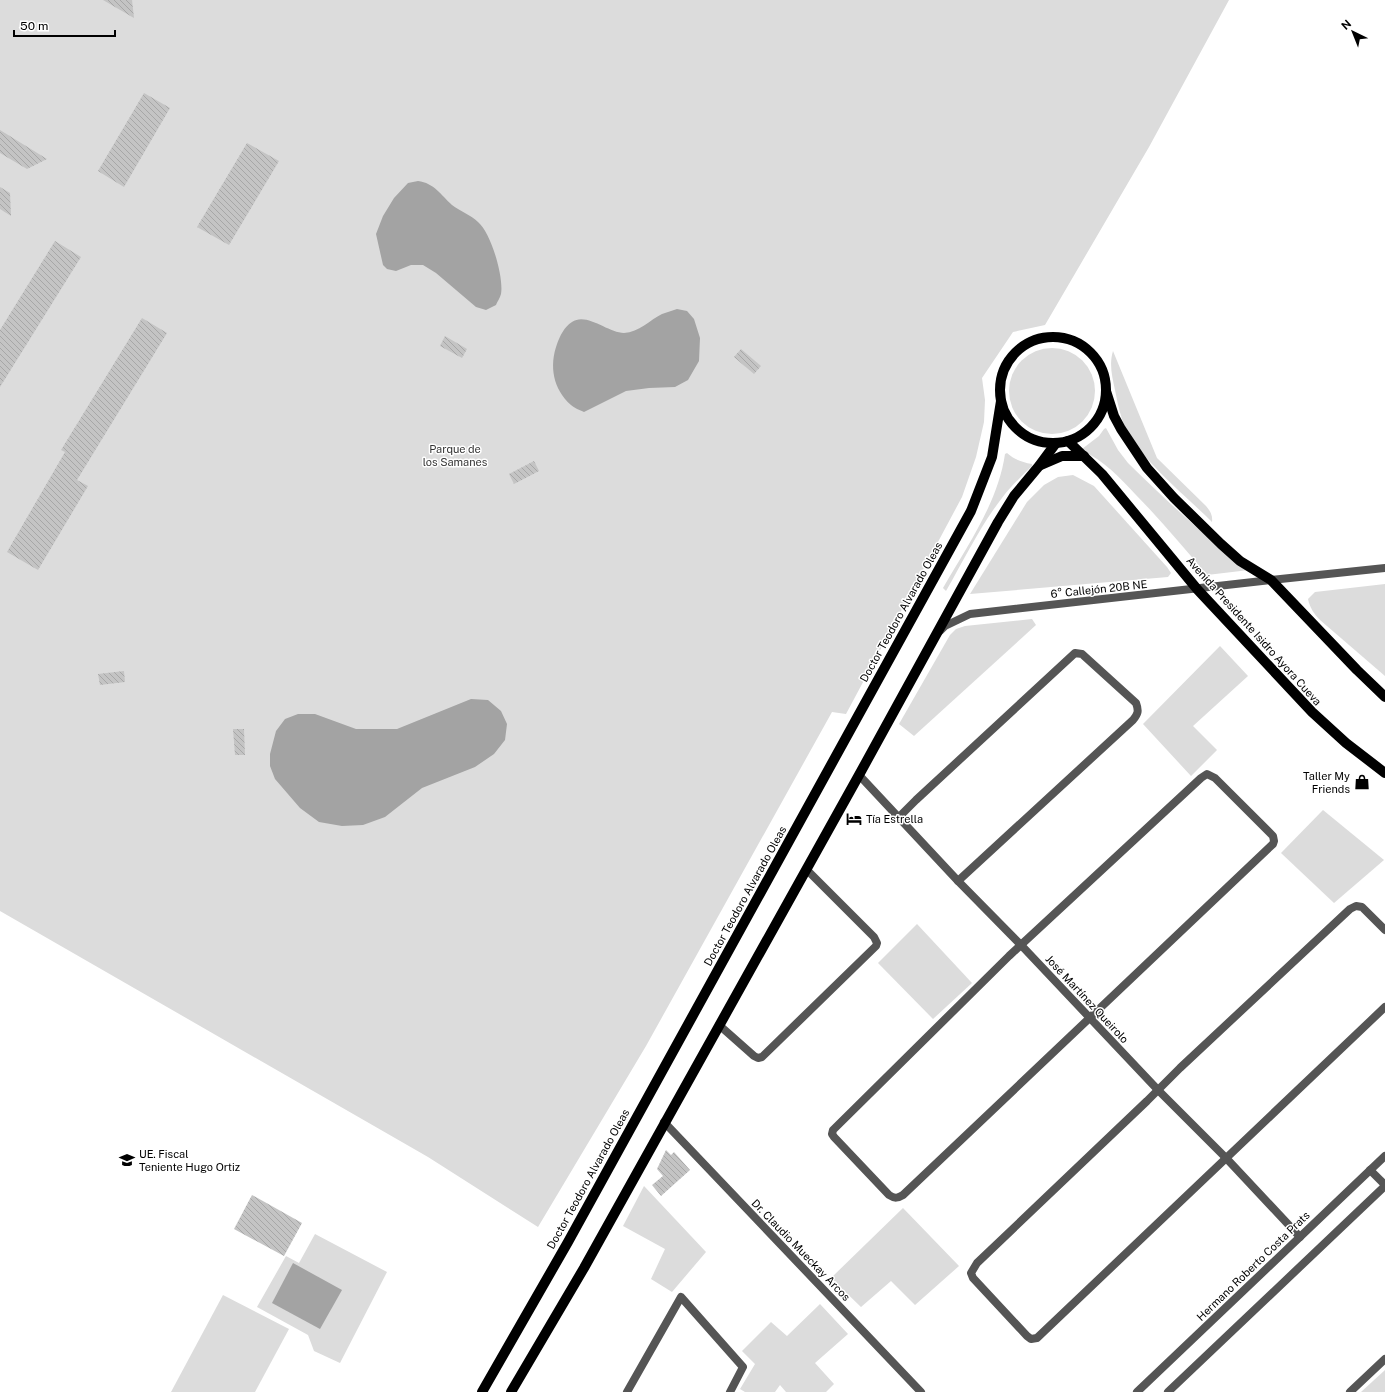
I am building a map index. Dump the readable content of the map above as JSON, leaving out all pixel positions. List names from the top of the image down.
{
  "streets": {
    "main road": ["Doctor Teodoro Alvarado Oleas", "Avenida Presidente Isidro Ayora Cueva"],
    "street": [
      "6° Callejón 20B NE",
      "José Martínez Queirolo",
      "Dr. Claudio Mueckay Arcos",
      "Hermano Roberto Costa Prats"
    ]
  },
  "crossings": [
    ["6° Callejón 20B NE", "Avenida Presidente Isidro Ayora Cueva"],
    ["Doctor Teodoro Alvarado Oleas", "Avenida Presidente Isidro Ayora Cueva"],
    ["José Martínez Queirolo", "Hermano Roberto Costa Prats"]
  ],
  "parks": ["Parque de los Samanes"],
  "places": {
    "shop": ["Taller My Friends"],
    "hotel": ["Tía Estrella"],
    "school or university": ["UE. Fiscal Teniente Hugo Ortiz"]
  },
  "scale_bar": "50 m",
  "north": "top left"
}
